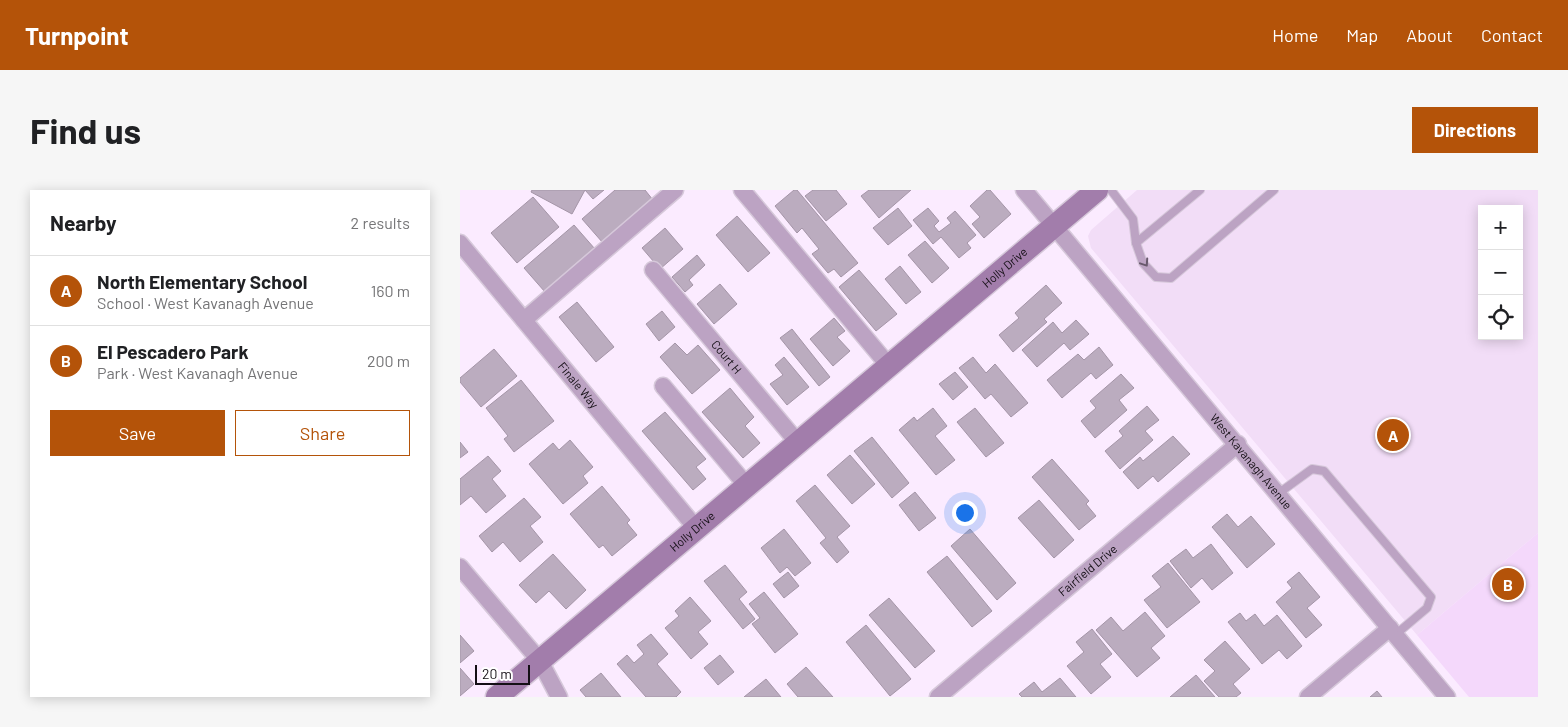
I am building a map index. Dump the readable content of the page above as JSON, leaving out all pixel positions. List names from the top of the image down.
{
  "streets": {
    "street": [
      "Holly Drive",
      "Court H",
      "Finale Way",
      "West Kavanagh Avenue",
      "Fairfield Drive"
    ]
  },
  "crossings": [
    ["Holly Drive", "Court H"],
    ["Holly Drive", "Finale Way"],
    ["Holly Drive", "West Kavanagh Avenue"],
    ["West Kavanagh Avenue", "Fairfield Drive"]
  ],
  "scale_bar": "20 m",
  "page": {
    "header": "Turnpoint",
    "nav": [
      "Home",
      "Map",
      "About",
      "Contact"
    ],
    "buttons": [
      "Directions",
      ["Save", "Share"]
    ],
    "title": "Find us",
    "heading": ["Nearby", "2 results"],
    "map_buttons": ["+", "−"],
    "list": [
      {
        "mark": "A",
        "name": "North Elementary School",
        "note": "School · West Kavanagh Avenue",
        "value": "160 m"
      },
      {
        "mark": "B",
        "name": "El Pescadero Park",
        "note": "Park · West Kavanagh Avenue",
        "value": "200 m"
      }
    ],
    "pins": ["A", "B"],
    "scale": "20 m"
  }
}
